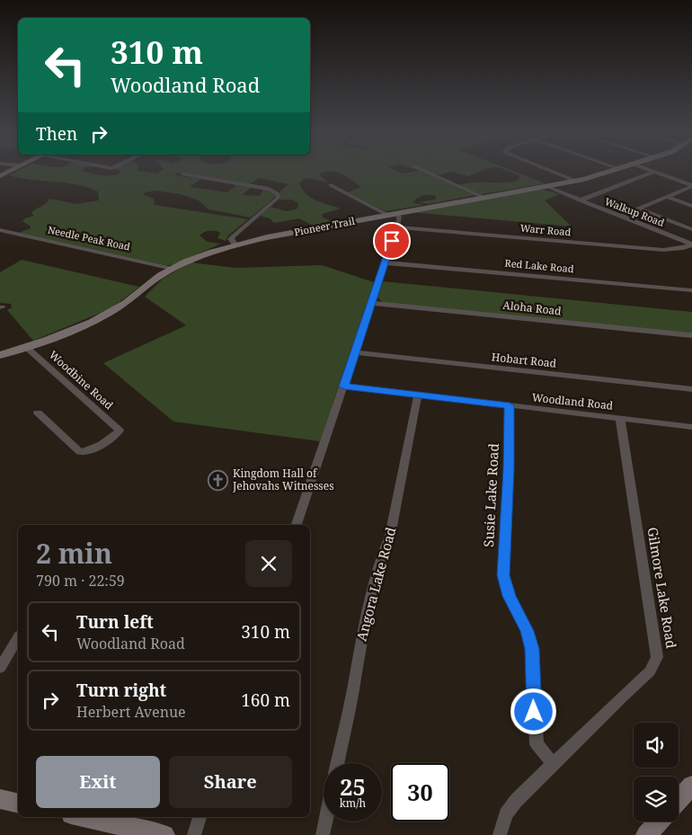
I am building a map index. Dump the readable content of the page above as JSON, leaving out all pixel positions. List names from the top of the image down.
{
  "streets": {
    "main road": ["Pioneer Trail"],
    "street": [
      "Walkup Road",
      "Warr Road",
      "Needle Peak Road",
      "Red Lake Road",
      "Aloha Road",
      "Hobart Road",
      "Woodbine Road",
      "Woodland Road",
      "Susie Lake Road",
      "Angora Lake Road",
      "Gilmore Lake Road"
    ]
  },
  "crossings": [
    ["Walkup Road", "Pioneer Trail"],
    ["Walkup Road", "Warr Road"],
    ["Pioneer Trail", "Needle Peak Road"],
    ["Pioneer Trail", "Woodbine Road"],
    ["Woodland Road", "Susie Lake Road"],
    ["Woodland Road", "Angora Lake Road"],
    ["Woodland Road", "Gilmore Lake Road"],
    ["Susie Lake Road", "Gilmore Lake Road"]
  ],
  "places": {
    "church": ["Kingdom Hall of Jehovahs Witnesses"]
  },
  "page": {
    "turn": ["310 m", "Woodland Road"],
    "then": "Then",
    "heading": ["2 min", "790 m · 22:59"],
    "list": [
      {
        "name": "Turn left",
        "note": "Woodland Road",
        "value": "310 m"
      },
      {
        "name": "Turn right",
        "note": "Herbert Avenue",
        "value": "160 m"
      }
    ],
    "buttons": ["Exit", "Share"],
    "speed": "25 km/h",
    "limit": "30"
  }
}
